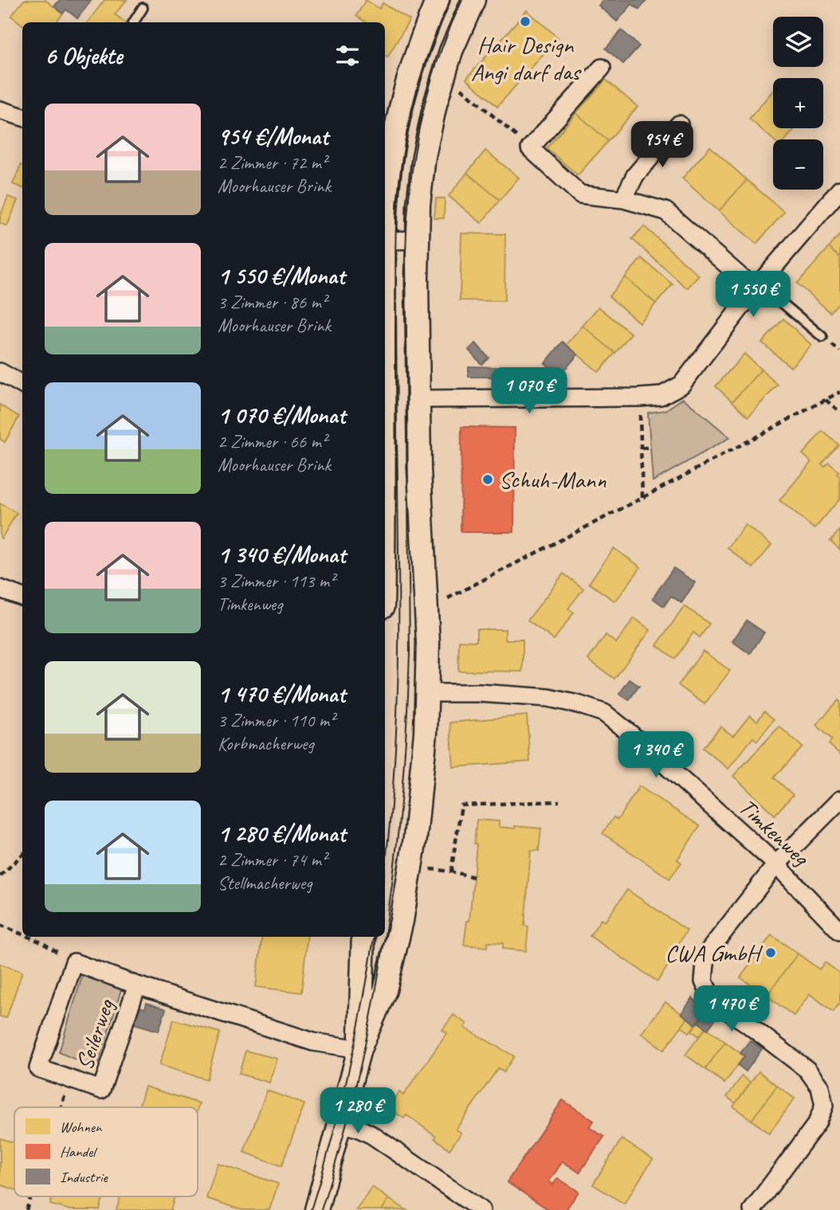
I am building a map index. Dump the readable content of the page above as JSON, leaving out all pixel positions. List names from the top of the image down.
{
  "streets": {
    "street": ["Timkenweg", "Seilerweg"]
  },
  "places": ["Hair Design Angi darf das", "Schuh-Mann", "CWA GmbH"],
  "legend": ["Wohnen", "Handel", "Industrie"],
  "page": {
    "map_buttons": ["+", "−"],
    "heading": "6 Objekte",
    "list": [
      {
        "name": "954 €/Monat",
        "note": "2 Zimmer · 72 m² · Moorhauser Brink"
      },
      {
        "name": "1 550 €/Monat",
        "note": "3 Zimmer · 86 m² · Moorhauser Brink"
      },
      {
        "name": "1 070 €/Monat",
        "note": "2 Zimmer · 66 m² · Moorhauser Brink"
      },
      {
        "name": "1 340 €/Monat",
        "note": "3 Zimmer · 113 m² · Timkenweg"
      },
      {
        "name": "1 470 €/Monat",
        "note": "3 Zimmer · 110 m² · Korbmacherweg"
      },
      {
        "name": "1 280 €/Monat",
        "note": "2 Zimmer · 74 m² · Stellmacherweg"
      }
    ],
    "price": [
      "954 €",
      "1 550 €",
      "1 070 €",
      "1 340 €",
      "1 470 €",
      "1 280 €"
    ]
  }
}
